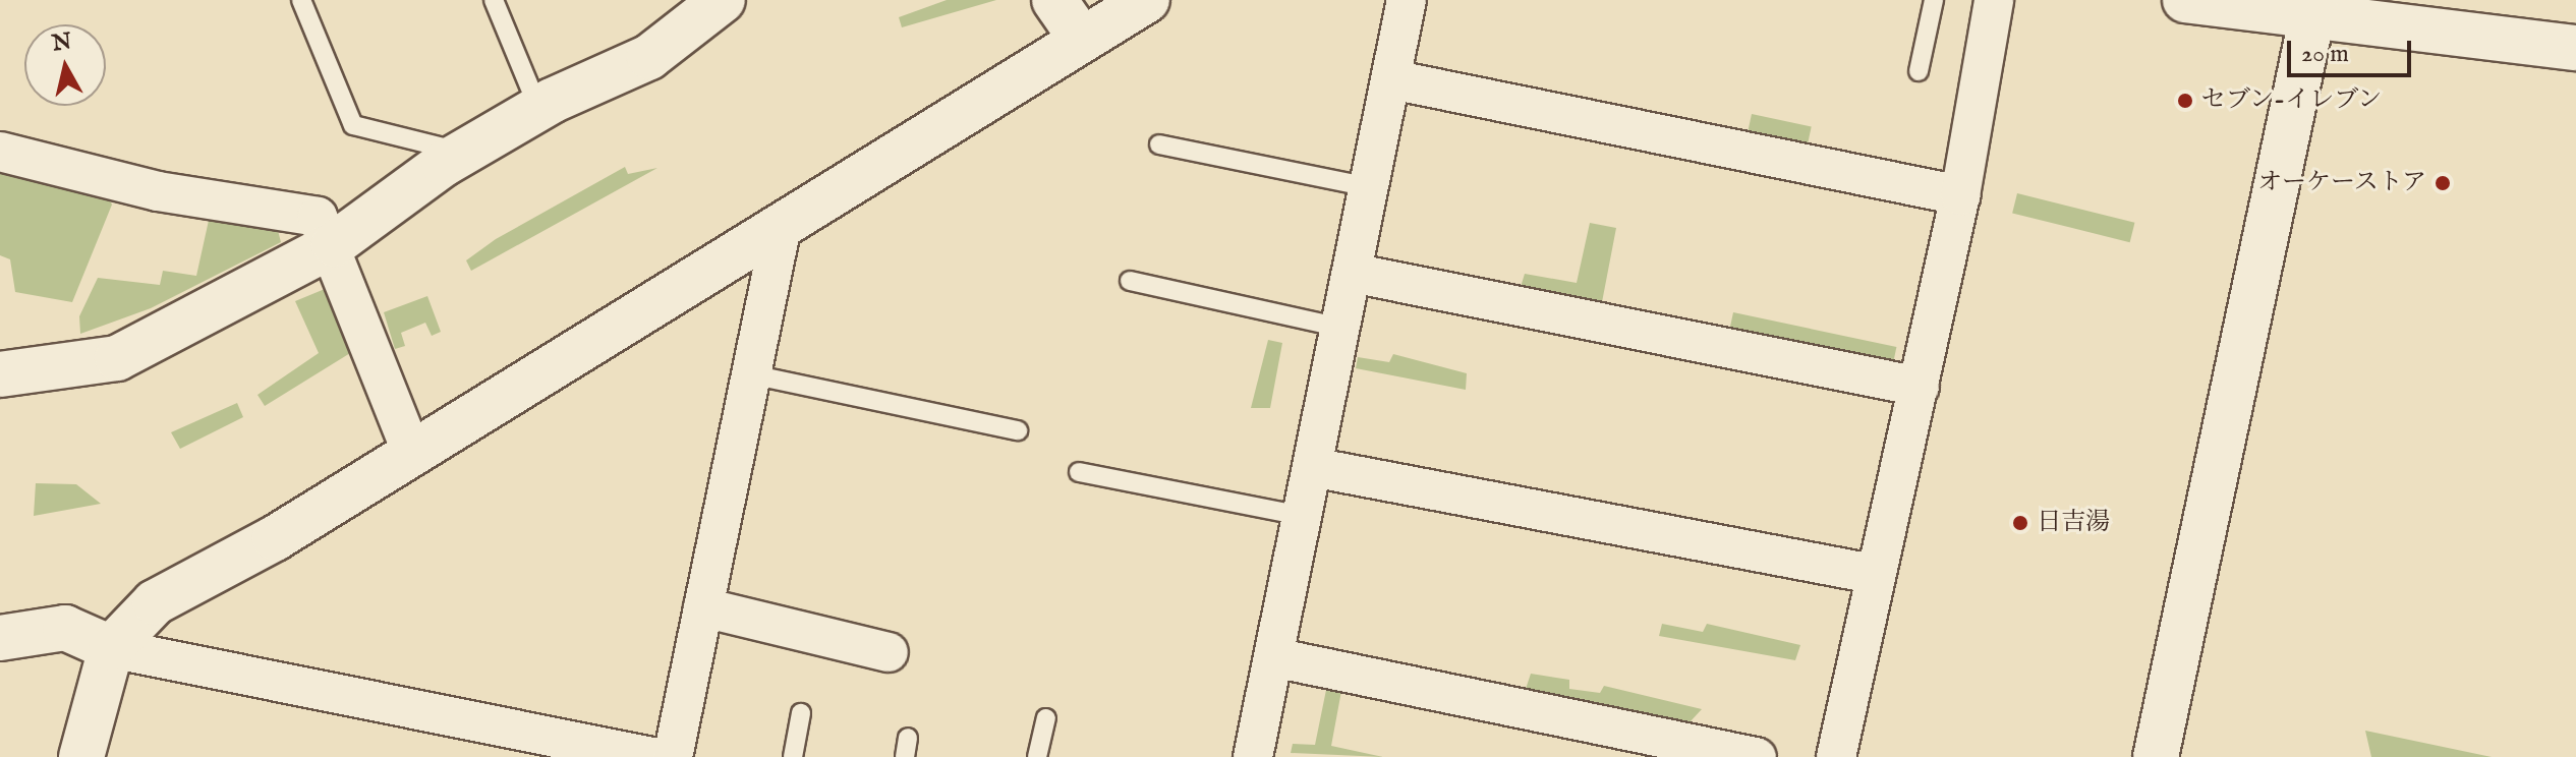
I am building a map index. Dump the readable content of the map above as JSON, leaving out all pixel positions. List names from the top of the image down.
{
  "places": ["セブン-イレブン", "オーケーストア", "日吉湯"],
  "scale_bar": "20 m",
  "north": "top"
}
